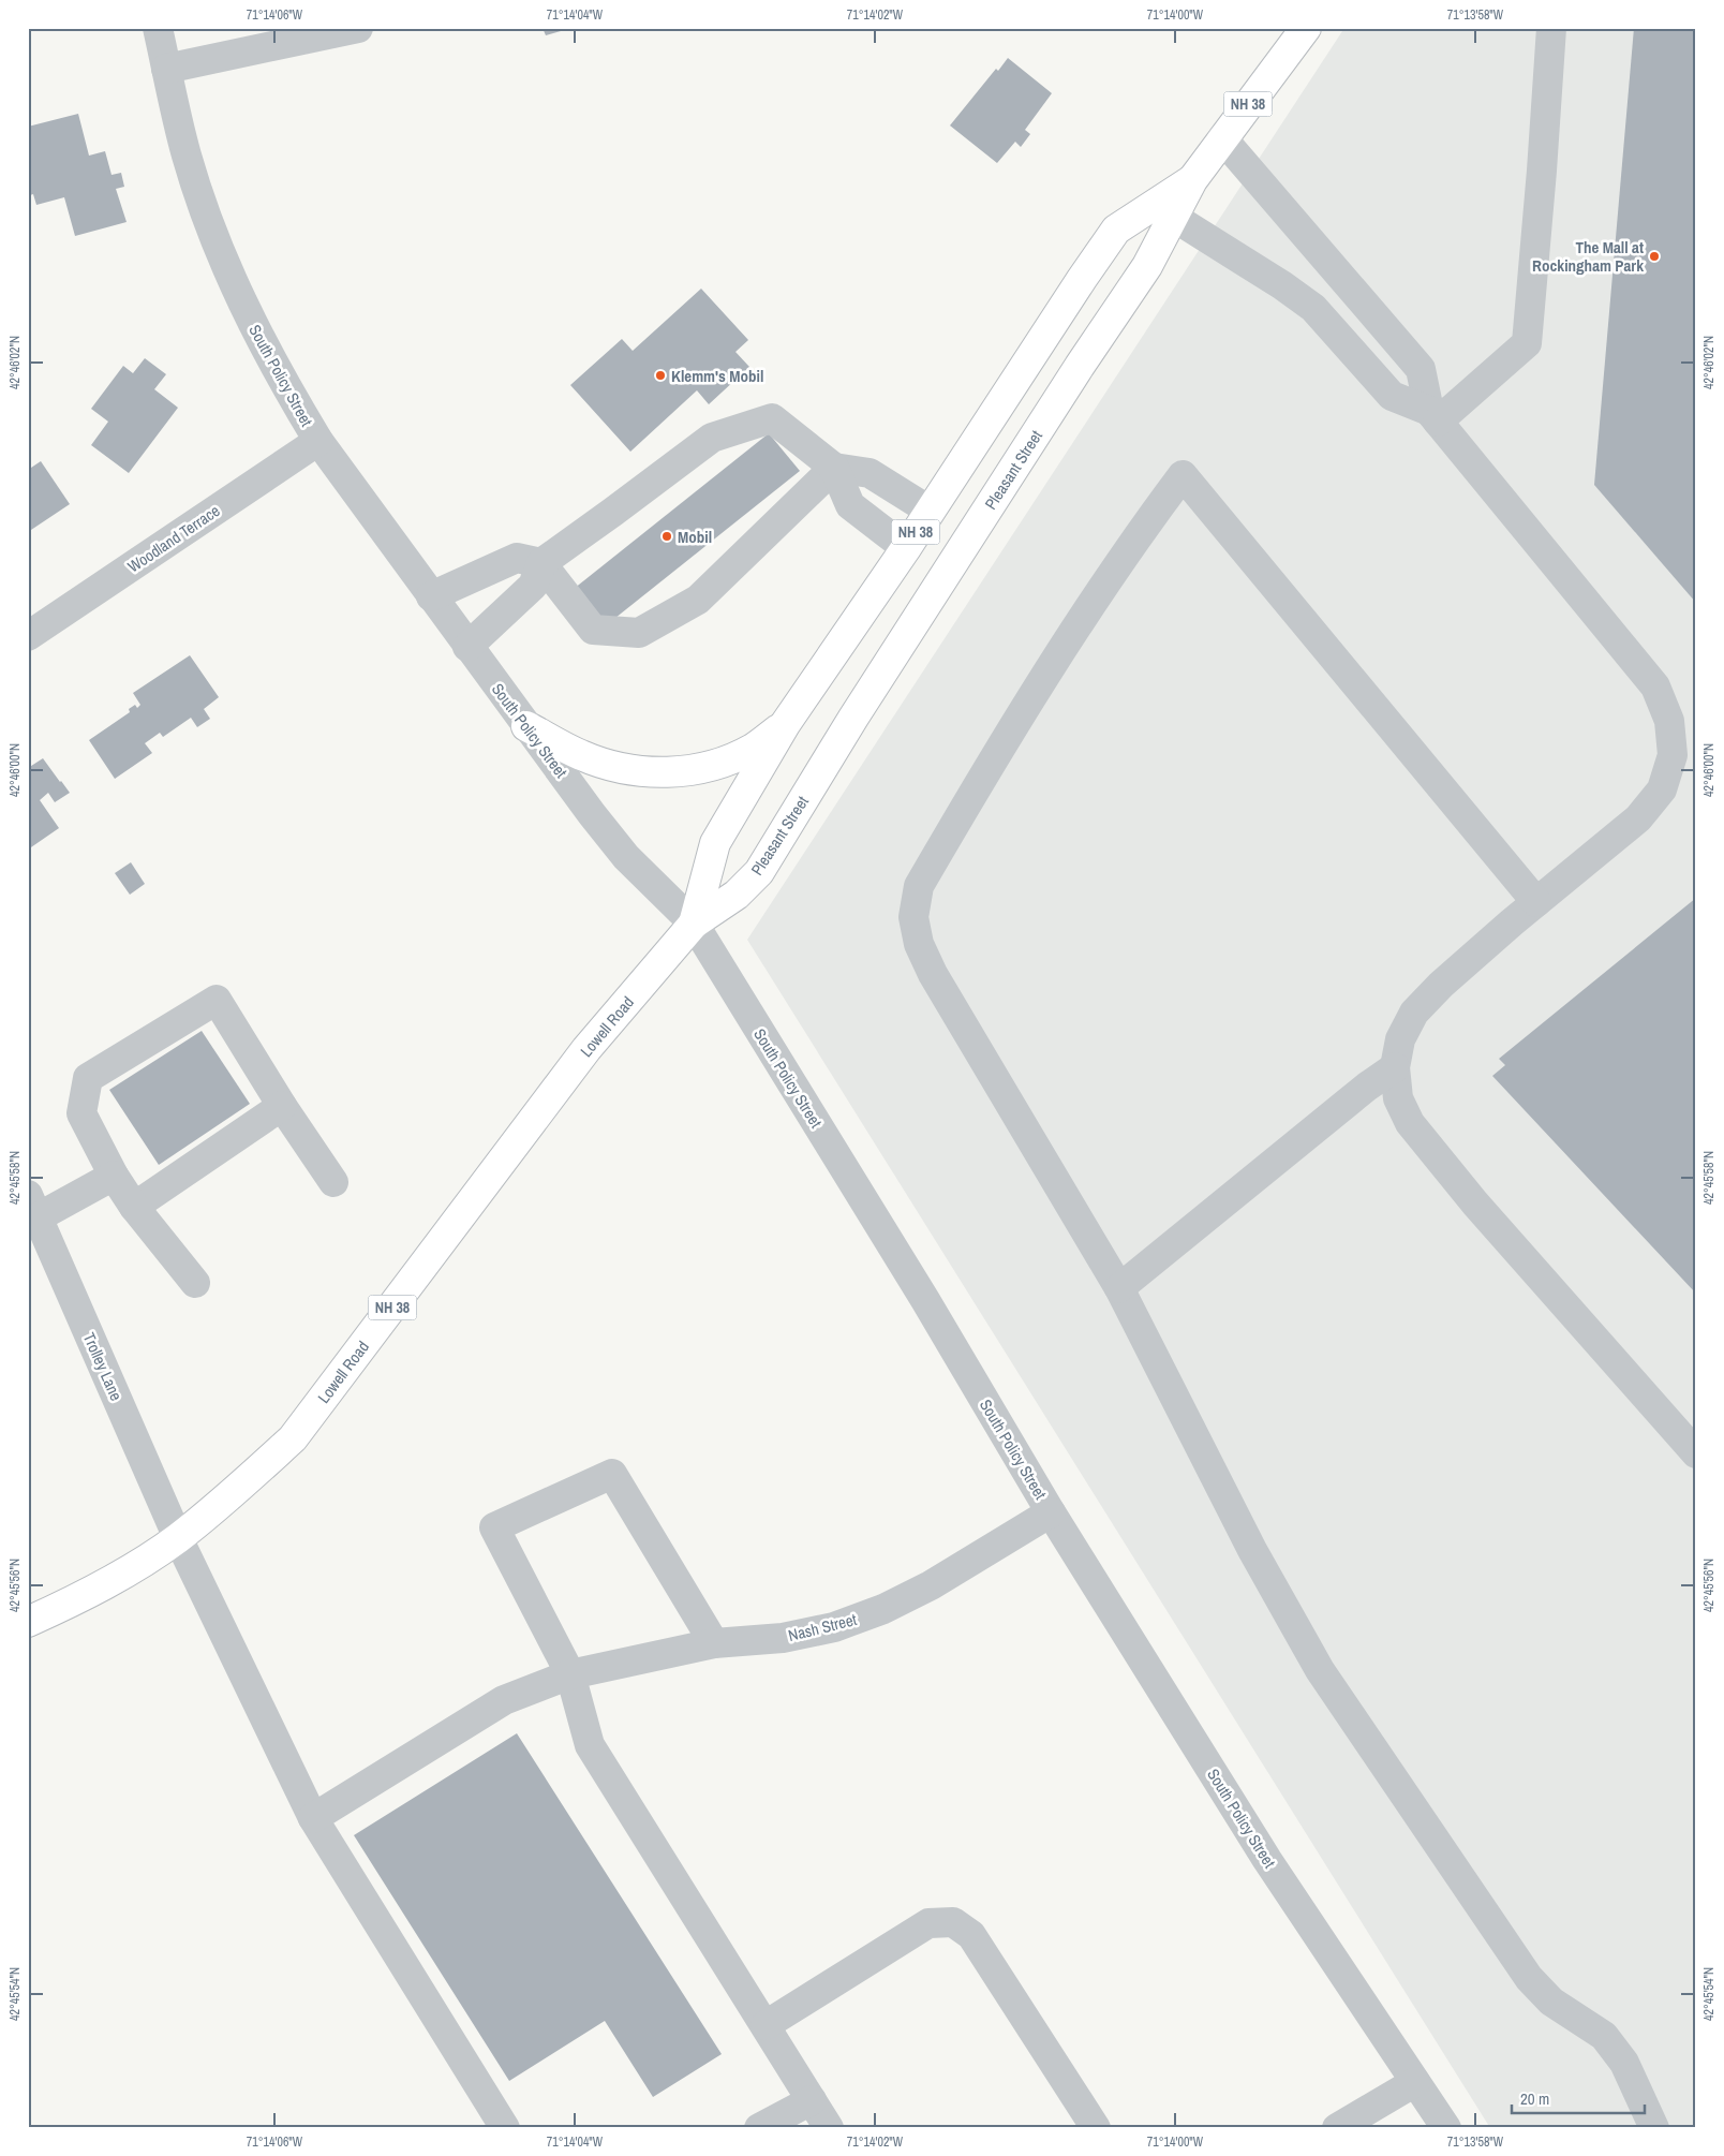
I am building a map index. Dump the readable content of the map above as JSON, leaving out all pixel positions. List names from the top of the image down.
{
  "streets": {
    "main road": ["NH 38", "Pleasant Street", "Lowell Road"],
    "street": [
      "South Policy Street",
      "Woodland Terrace",
      "Trolley Lane",
      "Nash Street"
    ]
  },
  "crossings": [
    ["South Policy Street", "Pleasant Street"],
    ["South Policy Street", "Woodland Terrace"],
    ["South Policy Street", "Lowell Road"],
    ["South Policy Street", "Nash Street"],
    ["Pleasant Street", "Lowell Road"],
    ["Lowell Road", "Trolley Lane"],
    ["Trolley Lane", "Nash Street"]
  ],
  "places": ["The Mall at Rockingham Park", "Klemm's Mobil", "Mobil"],
  "scale_bar": "20 m",
  "coordinates": [
    "71°14'06\"W",
    "71°14'04\"W",
    "71°14'02\"W",
    "71°14'00\"W",
    "71°13'58\"W",
    "42°46'02\"N",
    "42°46'00\"N",
    "42°45'58\"N",
    "42°45'56\"N",
    "42°45'54\"N"
  ]
}
